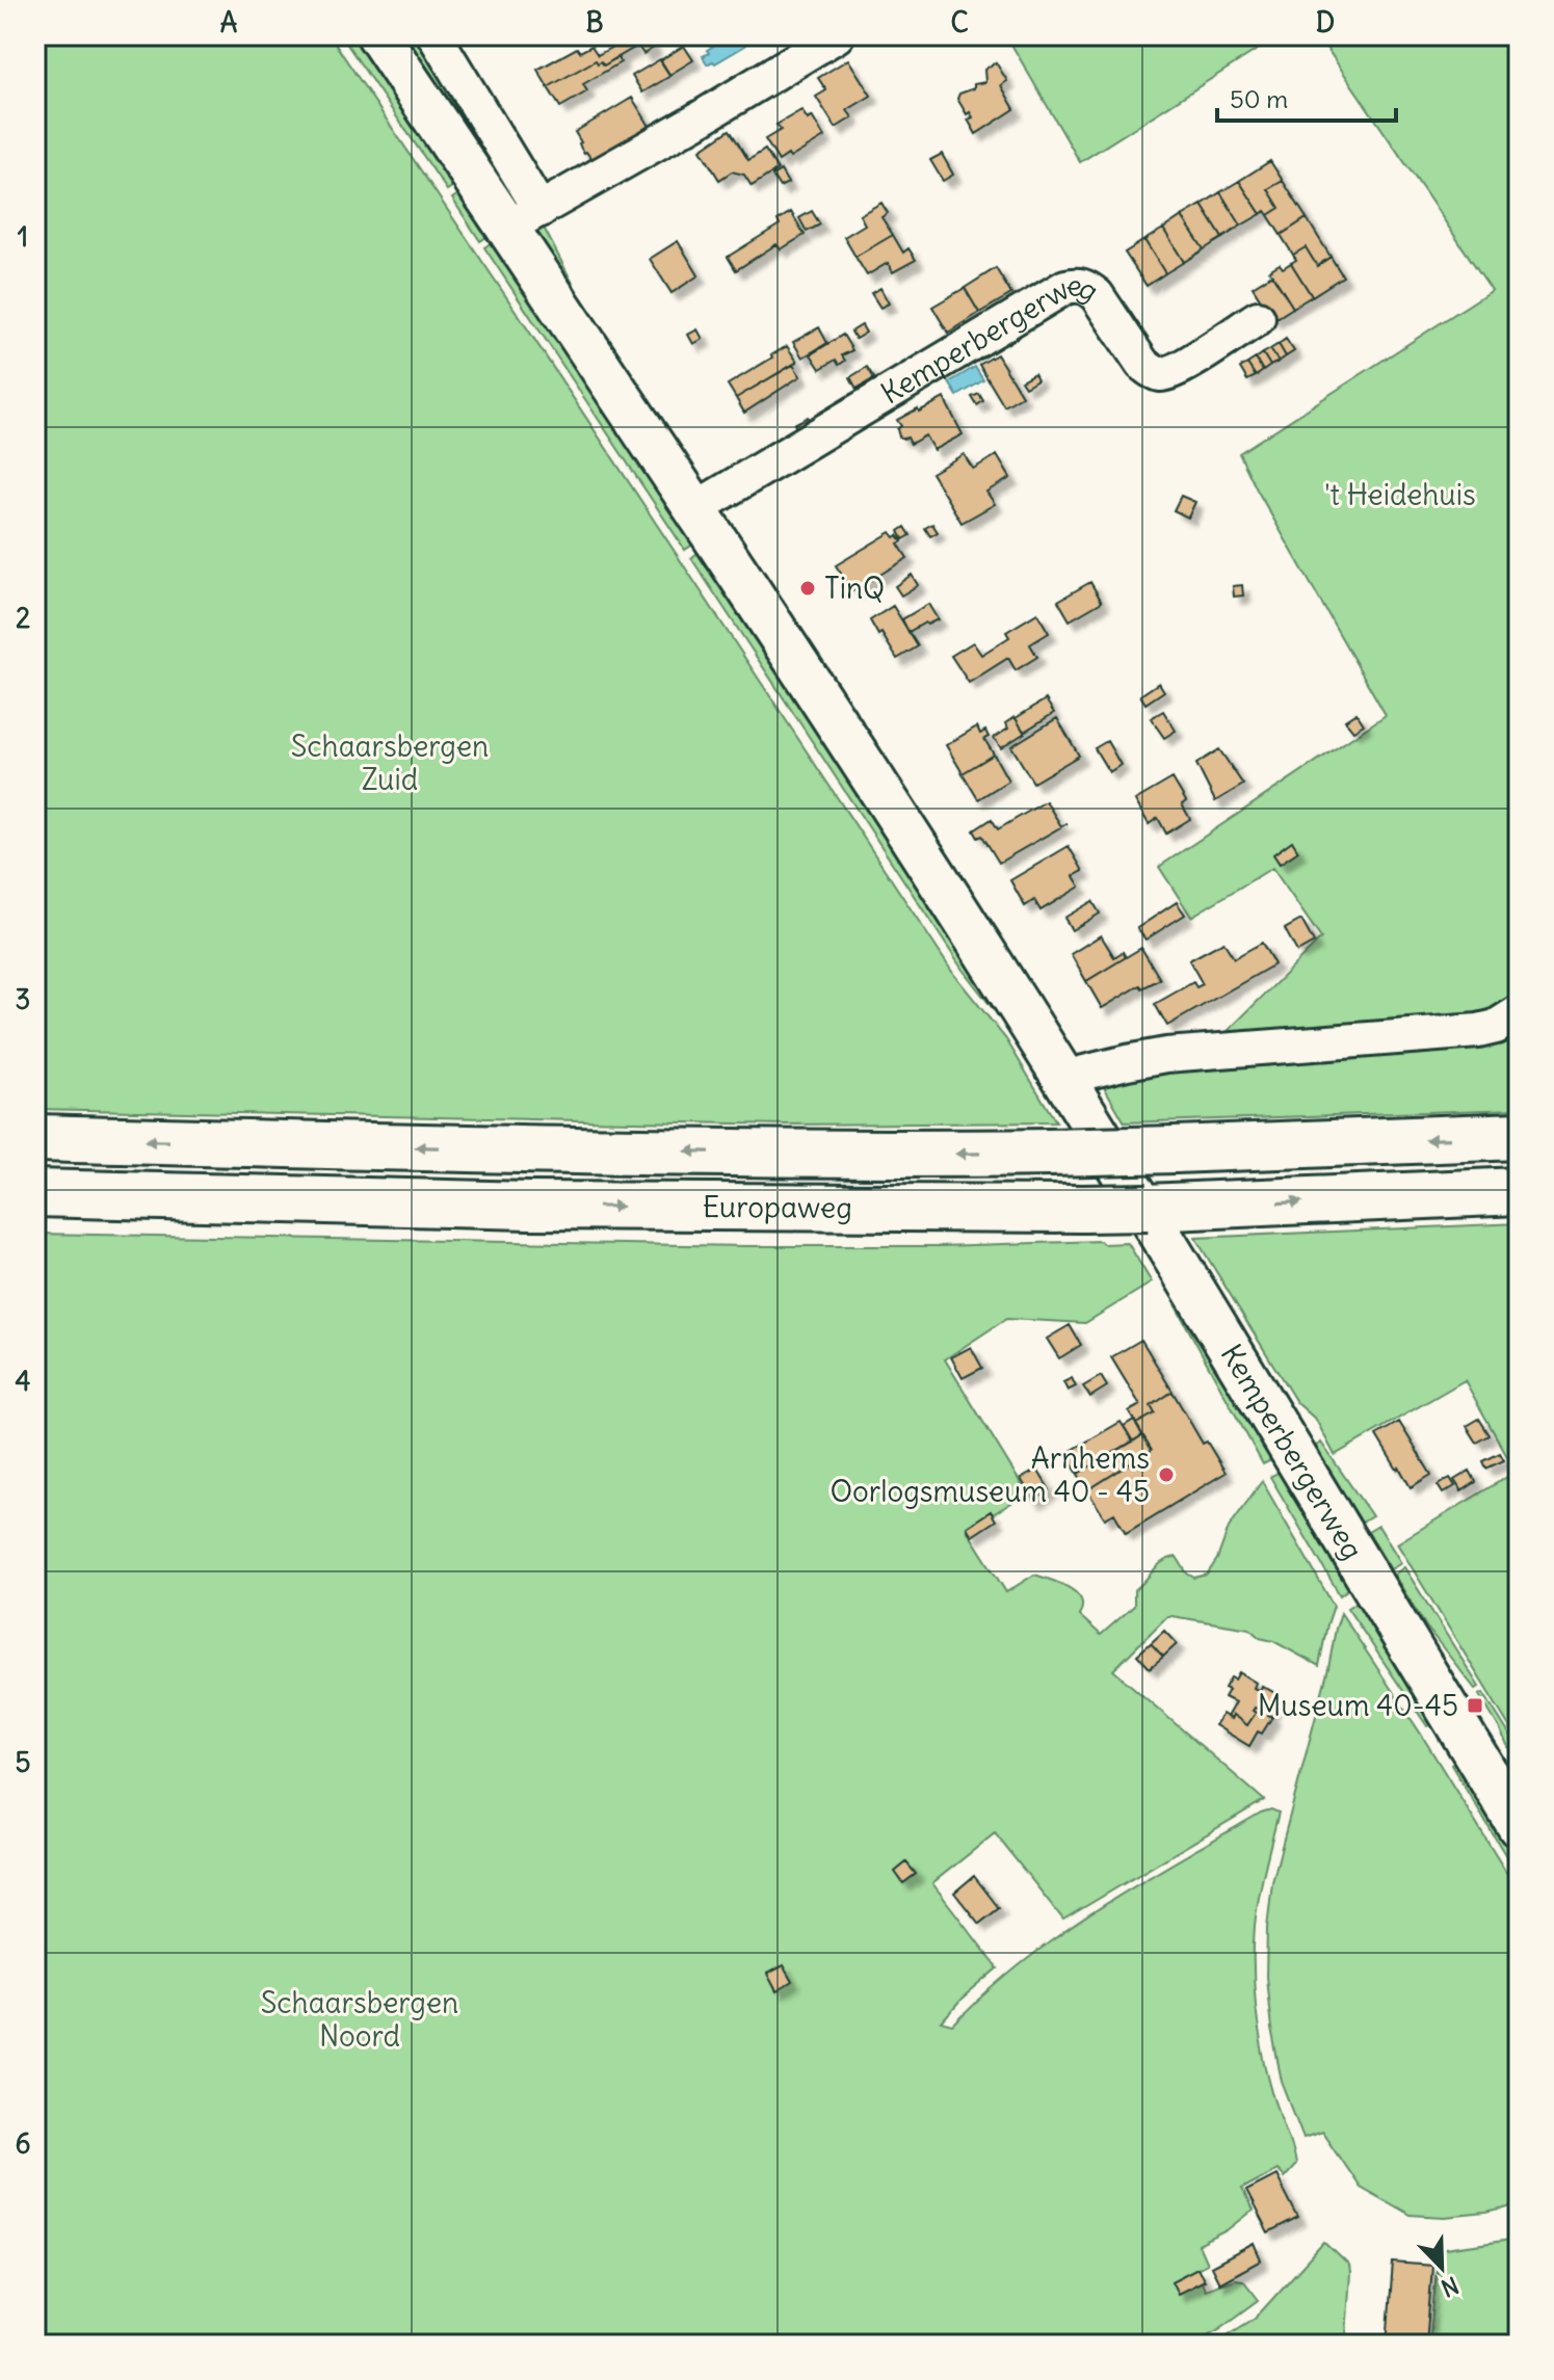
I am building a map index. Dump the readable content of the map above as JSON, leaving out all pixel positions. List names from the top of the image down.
{
  "streets": {
    "highway": ["Europaweg"],
    "main road": ["Kemperbergerweg"]
  },
  "parks": ["'t Heidehuis", "Schaarsbergen Zuid", "Schaarsbergen Noord"],
  "places": {
    "other": ["TinQ", "Arnhems Oorlogsmuseum 40 - 45"],
    "transit": ["Museum 40-45"]
  },
  "scale_bar": "50 m",
  "north": "bottom right",
  "grid": {
    "columns": [
      "A",
      "B",
      "C",
      "D"
    ],
    "rows": [
      "1",
      "2",
      "3",
      "4",
      "5",
      "6"
    ]
  }
}
